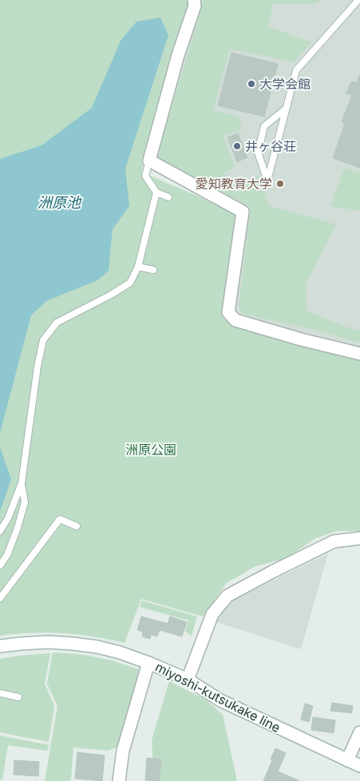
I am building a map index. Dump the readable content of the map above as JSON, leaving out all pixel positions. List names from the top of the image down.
{
  "streets": {
    "street": ["miyoshi-kutsukake line"]
  },
  "water": ["洲原池"],
  "parks": ["洲原公園"],
  "places": ["大学会館", "井ヶ谷荘", "愛知教育大学"]
}
